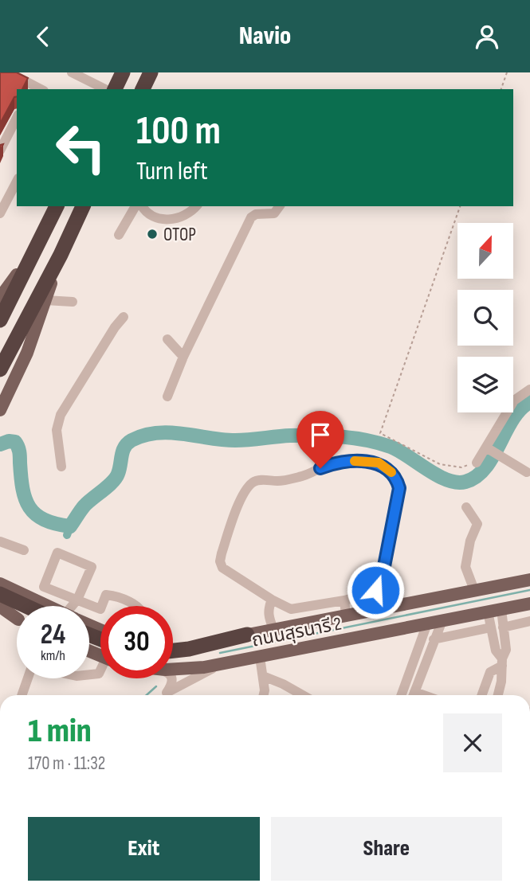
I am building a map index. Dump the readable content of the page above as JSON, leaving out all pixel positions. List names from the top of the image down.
{
  "streets": {
    "main road": ["ถนนสุรนารี 2"]
  },
  "places": ["OTOP"],
  "north": "top",
  "page": {
    "header": "Navio",
    "turn": ["100 m", "Turn left"],
    "speed": "24 km/h",
    "limit": "30",
    "heading": ["1 min", "170 m · 11:32"],
    "buttons": ["Exit", "Share"]
  }
}
